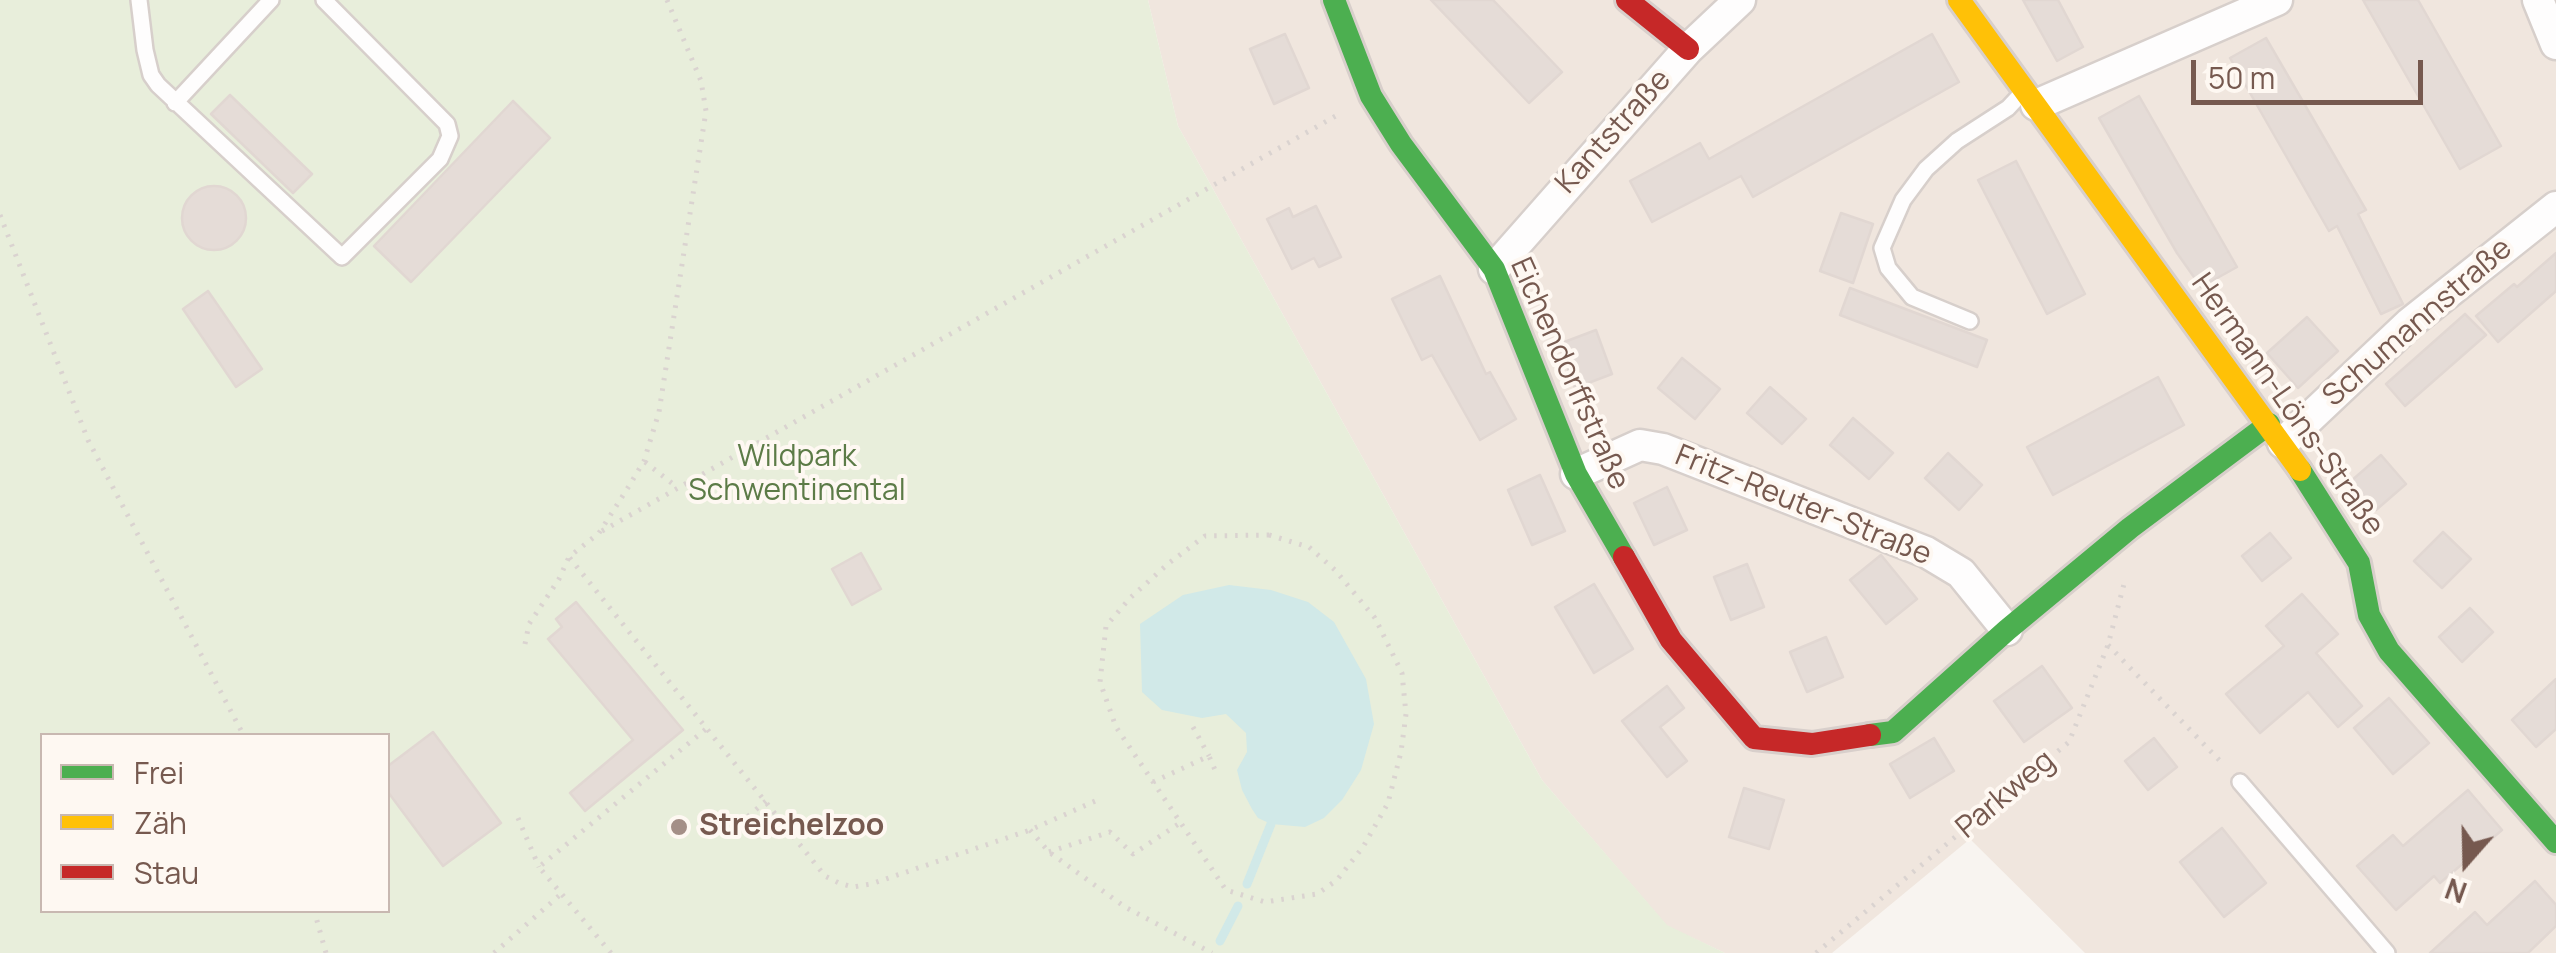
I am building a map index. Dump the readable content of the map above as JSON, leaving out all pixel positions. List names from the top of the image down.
{
  "streets": {
    "street": [
      "Kantstraße",
      "Schumannstraße",
      "Eichendorffstraße",
      "Hermann-Löns-Straße",
      "Fritz-Reuter-Straße"
    ],
    "path": ["Parkweg"]
  },
  "crossings": [
    ["Kantstraße", "Eichendorffstraße"],
    ["Schumannstraße", "Eichendorffstraße"],
    ["Schumannstraße", "Hermann-Löns-Straße"],
    ["Eichendorffstraße", "Hermann-Löns-Straße"],
    ["Eichendorffstraße", "Fritz-Reuter-Straße"]
  ],
  "parks": ["Wildpark Schwentinental"],
  "places": ["Streichelzoo"],
  "legend": ["Frei", "Zäh", "Stau"],
  "scale_bar": "50 m",
  "north": "bottom"
}
